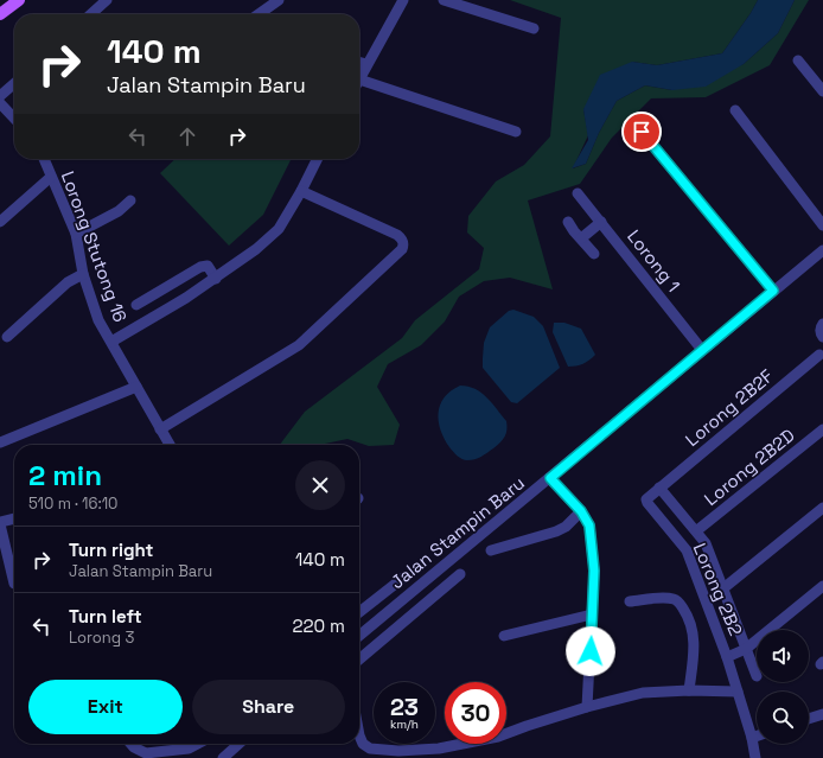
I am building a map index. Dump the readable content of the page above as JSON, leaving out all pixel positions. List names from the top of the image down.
{
  "streets": {
    "street": [
      "Lorong Stutong 16",
      "Lorong 1",
      "Lorong 2B2F",
      "Lorong 2B2D",
      "Jalan Stampin Baru",
      "Lorong 2B2"
    ]
  },
  "crossings": [
    ["Lorong 1", "Jalan Stampin Baru"],
    ["Lorong 2B2F", "Lorong 2B2"]
  ],
  "page": {
    "turn": ["140 m", "Jalan Stampin Baru"],
    "heading": ["2 min", "510 m · 16:10"],
    "list": [
      {
        "name": "Turn right",
        "note": "Jalan Stampin Baru",
        "value": "140 m"
      },
      {
        "name": "Turn left",
        "note": "Lorong 3",
        "value": "220 m"
      }
    ],
    "buttons": ["Exit", "Share"],
    "speed": "23 km/h",
    "limit": "30"
  }
}
